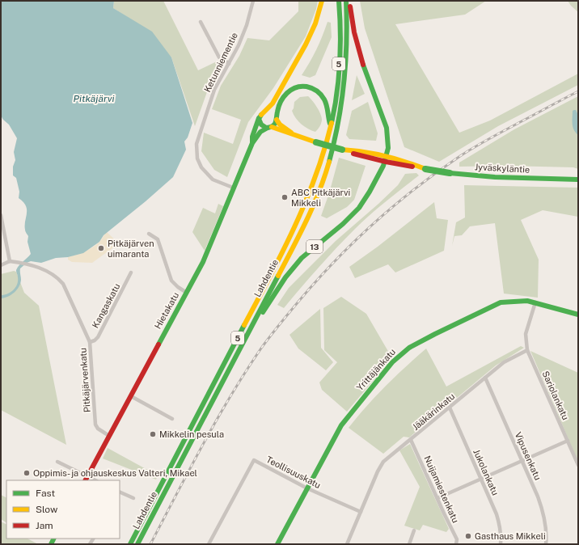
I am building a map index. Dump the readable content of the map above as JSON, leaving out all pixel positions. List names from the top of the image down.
{
  "streets": {
    "main road": [
      "5",
      "Jyväskyläntie",
      "13",
      "Lahdentie",
      "Hietakatu",
      "Yrittäjänkatu"
    ],
    "street": [
      "Ketunniementie",
      "Kangaskatu",
      "Pitkäjärvenkatu",
      "Sariolankatu",
      "Jääkärinkatu",
      "Vipusenkatu",
      "Teollisuuskatu",
      "Jukolankatu",
      "Nuijamiestenkatu"
    ]
  },
  "crossings": [
    ["Ketunniementie", "Hietakatu"],
    ["Jyväskyläntie", "13"],
    ["Jyväskyläntie", "Hietakatu"],
    ["13", "Lahdentie"],
    ["Kangaskatu", "Pitkäjärvenkatu"],
    ["Hietakatu", "Pitkäjärvenkatu"],
    ["Yrittäjänkatu", "Teollisuuskatu"],
    ["Sariolankatu", "Jääkärinkatu"],
    ["Jääkärinkatu", "Vipusenkatu"],
    ["Jääkärinkatu", "Teollisuuskatu"],
    ["Jääkärinkatu", "Jukolankatu"],
    ["Jääkärinkatu", "Nuijamiestenkatu"]
  ],
  "water": ["Pitkäjärvi"],
  "places": [
    "ABC Pitkäjärvi Mikkeli",
    "Pitkäjärven uimaranta",
    "Mikkelin pesula",
    "Oppimis- ja ohjauskeskus Valteri, Mikael",
    "Gasthaus Mikkeli"
  ],
  "legend": ["Fast", "Slow", "Jam"]
}
